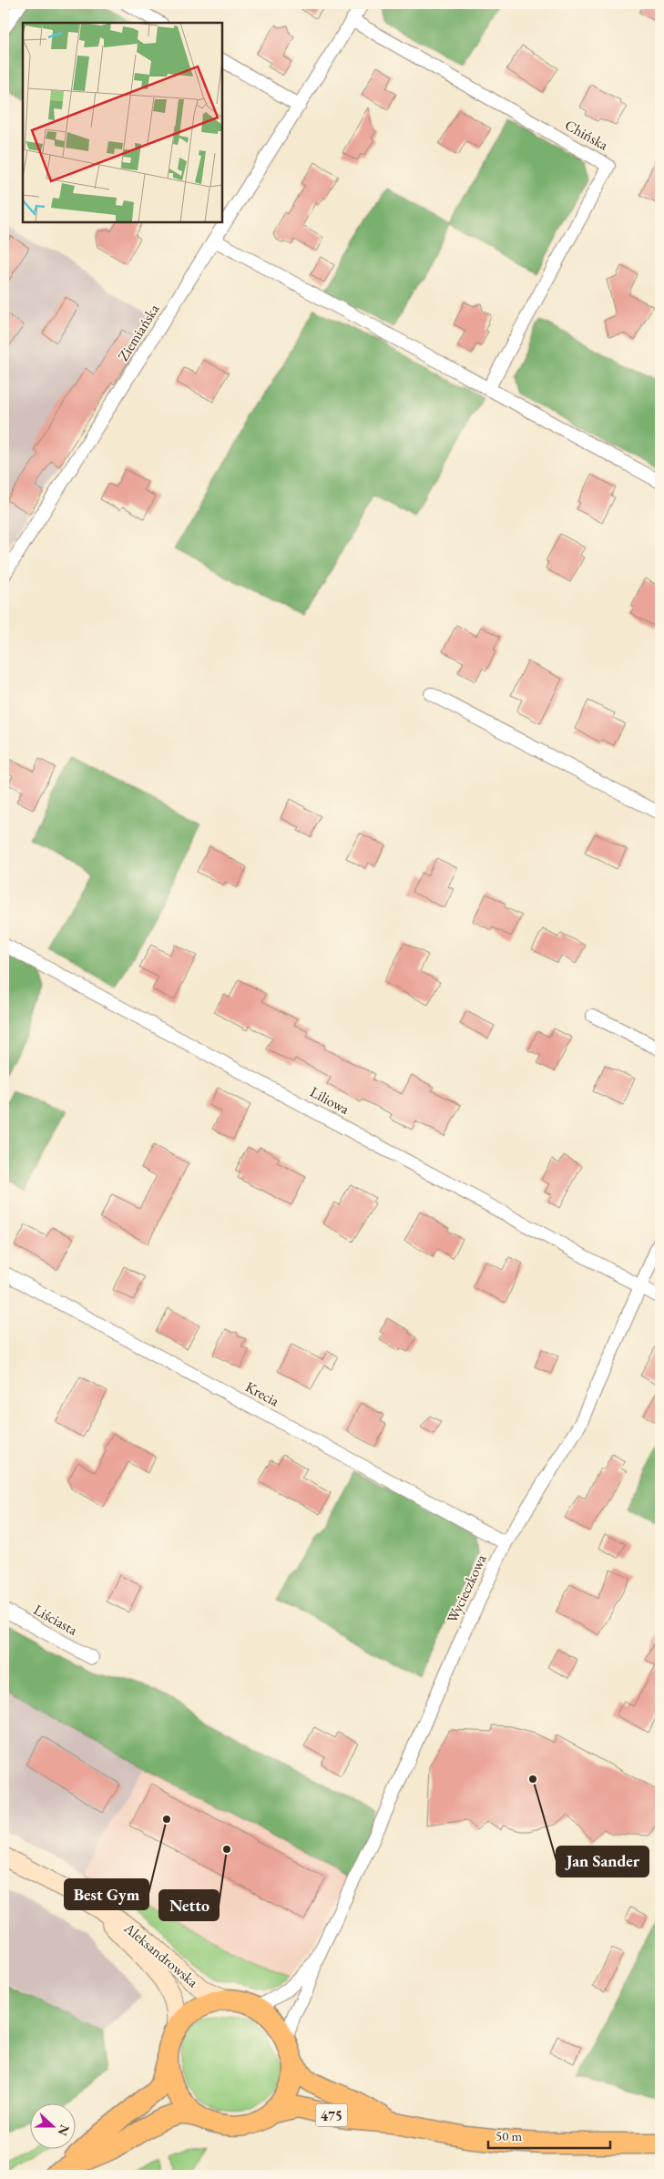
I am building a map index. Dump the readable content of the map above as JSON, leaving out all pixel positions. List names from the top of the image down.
{
  "streets": {
    "main road": ["Aleksandrowska", "475"],
    "street": [
      "Chińska",
      "Ziemiańska",
      "Liliowa",
      "Krecia",
      "Wycieczkowa",
      "Liściasta"
    ]
  },
  "crossings": [
    ["Chińska", "Ziemiańska"],
    ["Liliowa", "Wycieczkowa"],
    ["Krecia", "Wycieczkowa"],
    ["Wycieczkowa", "Aleksandrowska"],
    ["Wycieczkowa", "475"],
    ["Aleksandrowska", "475"]
  ],
  "places": ["Jan Sander", "Best Gym", "Netto"],
  "scale_bar": "50 m",
  "north": "right"
}
